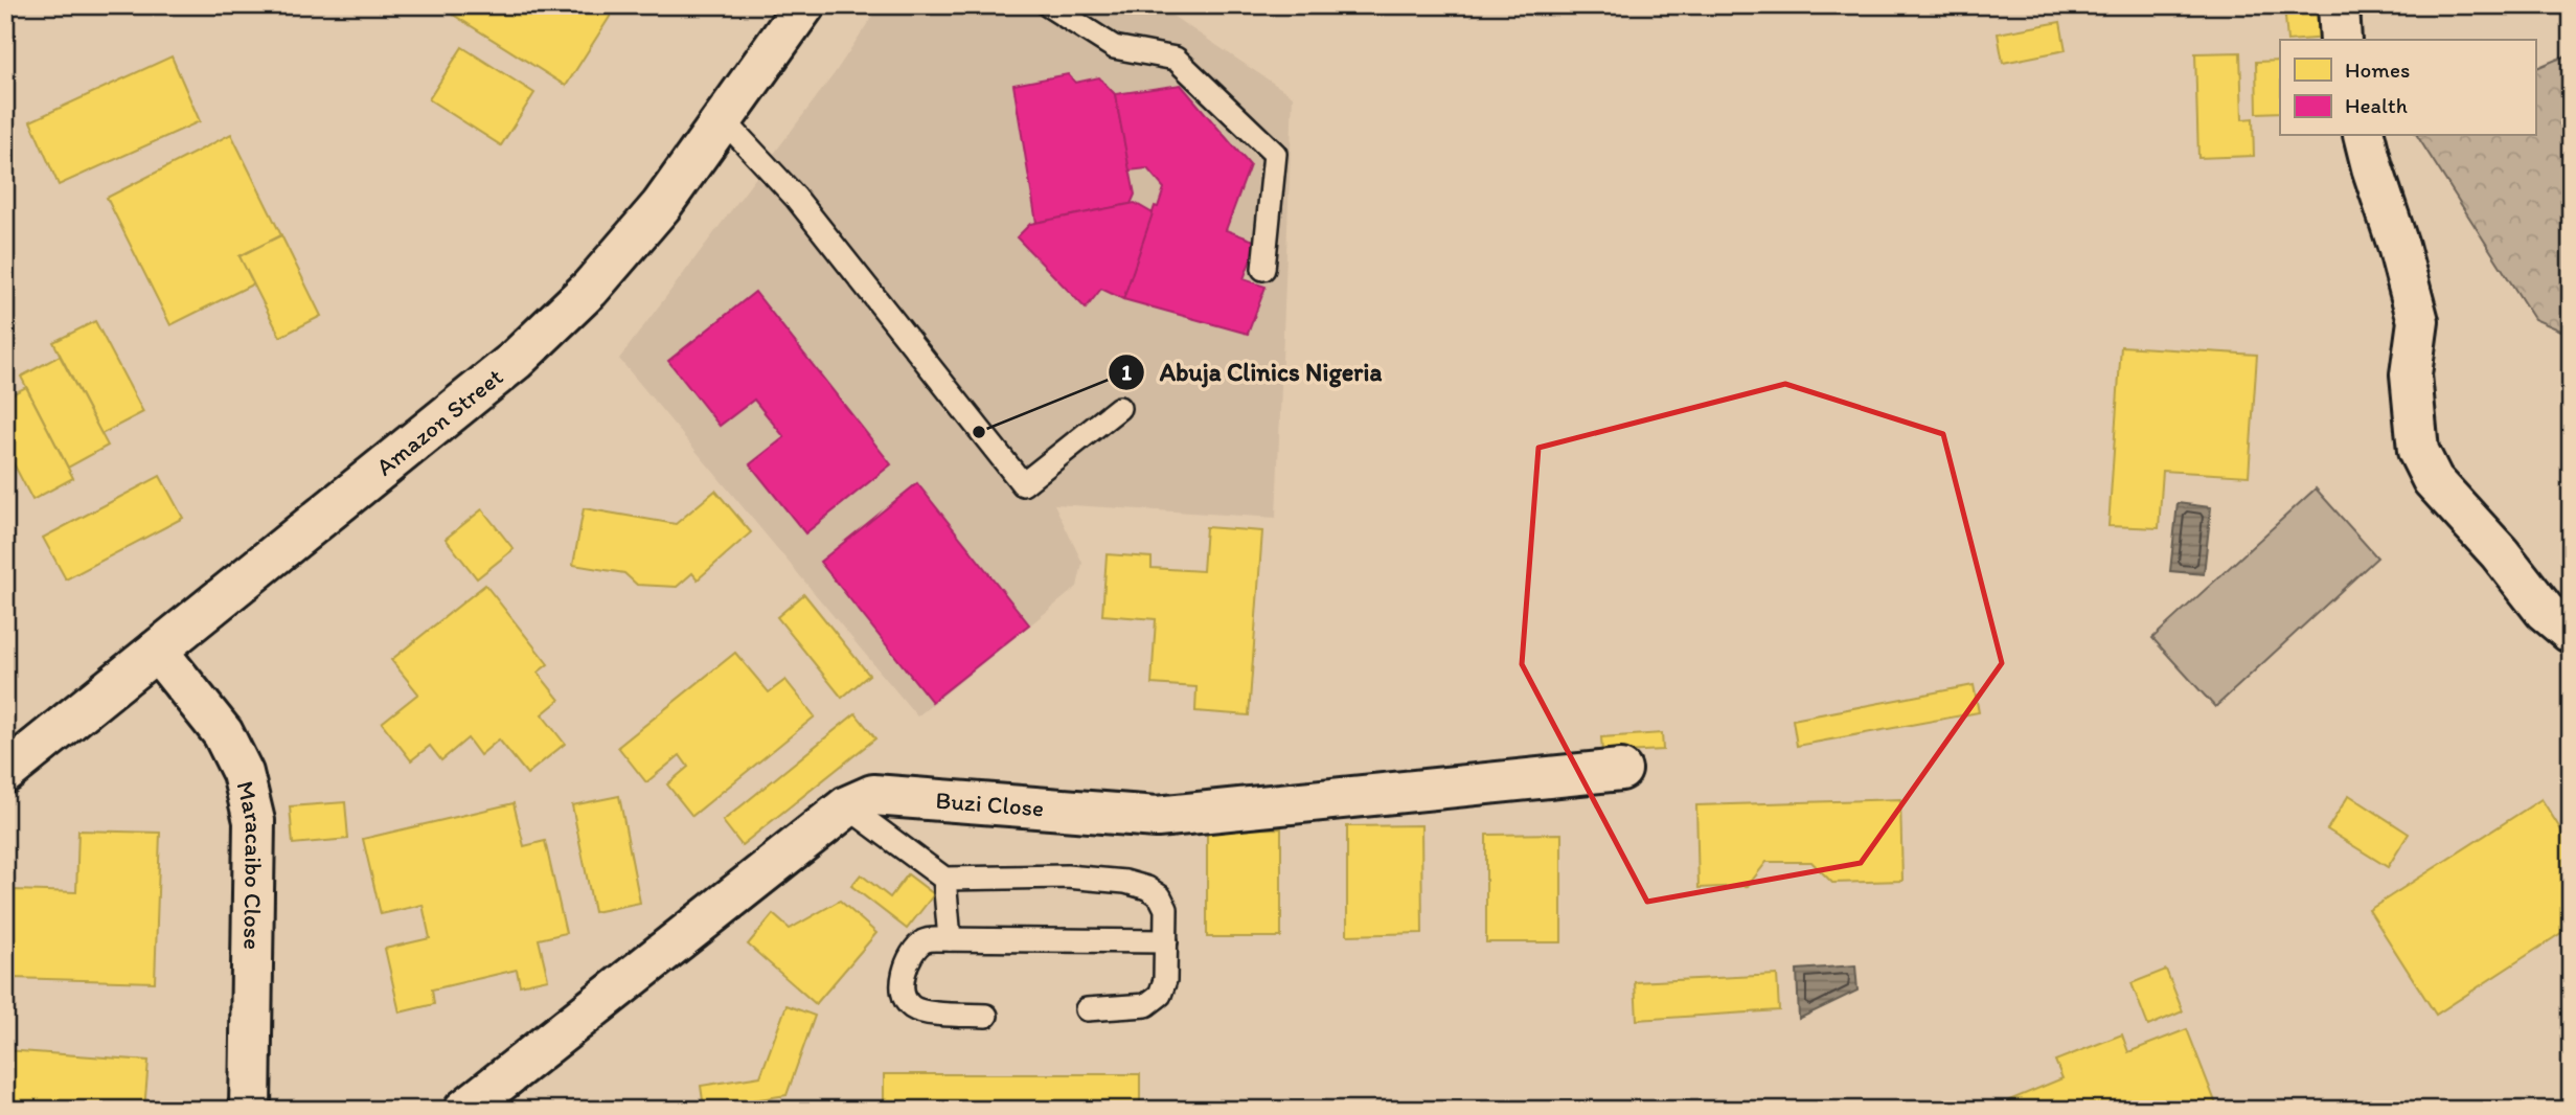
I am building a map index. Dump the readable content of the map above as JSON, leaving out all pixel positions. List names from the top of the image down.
{
  "streets": {
    "street": ["Amazon Street", "Buzi Close", "Maracaibo Close"]
  },
  "crossings": [
    ["Amazon Street", "Maracaibo Close"]
  ],
  "places": ["Abuja Clinics Nigeria"],
  "legend": ["Homes", "Health"]
}
